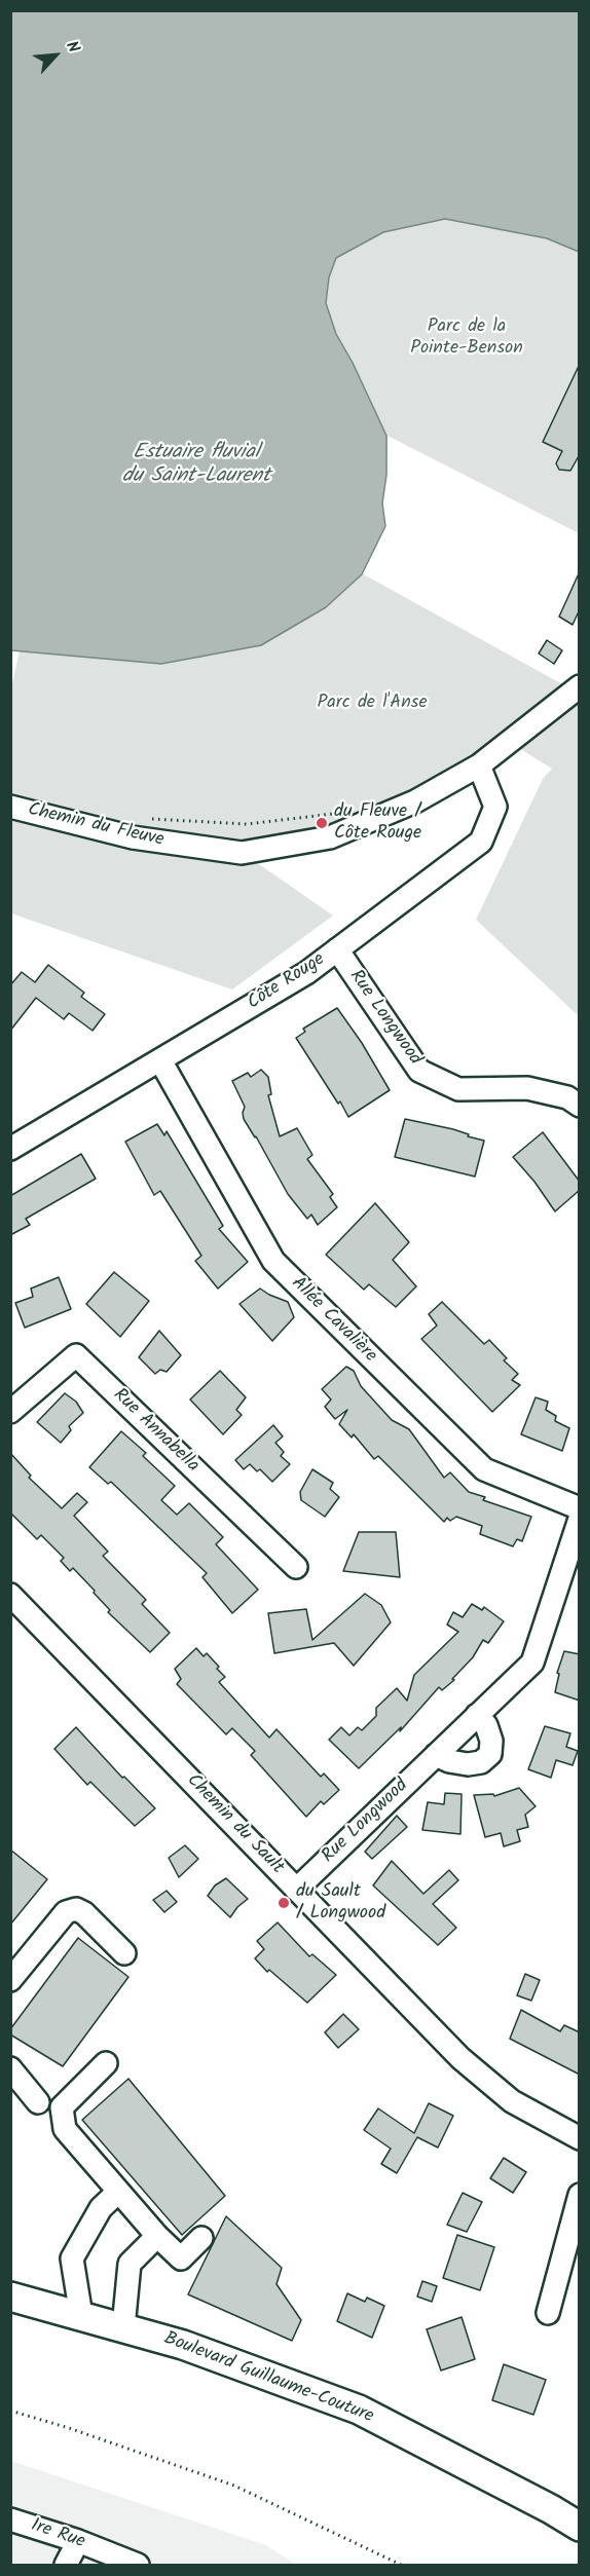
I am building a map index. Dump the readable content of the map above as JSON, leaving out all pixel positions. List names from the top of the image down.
{
  "streets": {
    "main road": ["Boulevard Guillaume-Couture"],
    "street": [
      "Chemin du Fleuve",
      "Côte Rouge",
      "Rue Longwood",
      "Allée Cavalière",
      "Rue Annabella",
      "Chemin du Sault",
      "1re Rue"
    ]
  },
  "crossings": [
    ["Chemin du Fleuve", "Côte Rouge"],
    ["Côte Rouge", "Rue Longwood"],
    ["Côte Rouge", "Allée Cavalière"],
    ["Rue Longwood", "Chemin du Sault"]
  ],
  "water": ["Estuaire fluvial du Saint-Laurent"],
  "parks": ["Parc de la Pointe-Benson", "Parc de l'Anse"],
  "places": ["du Fleuve / Côte Rouge", "du Sault / Longwood"],
  "north": "top right"
}
